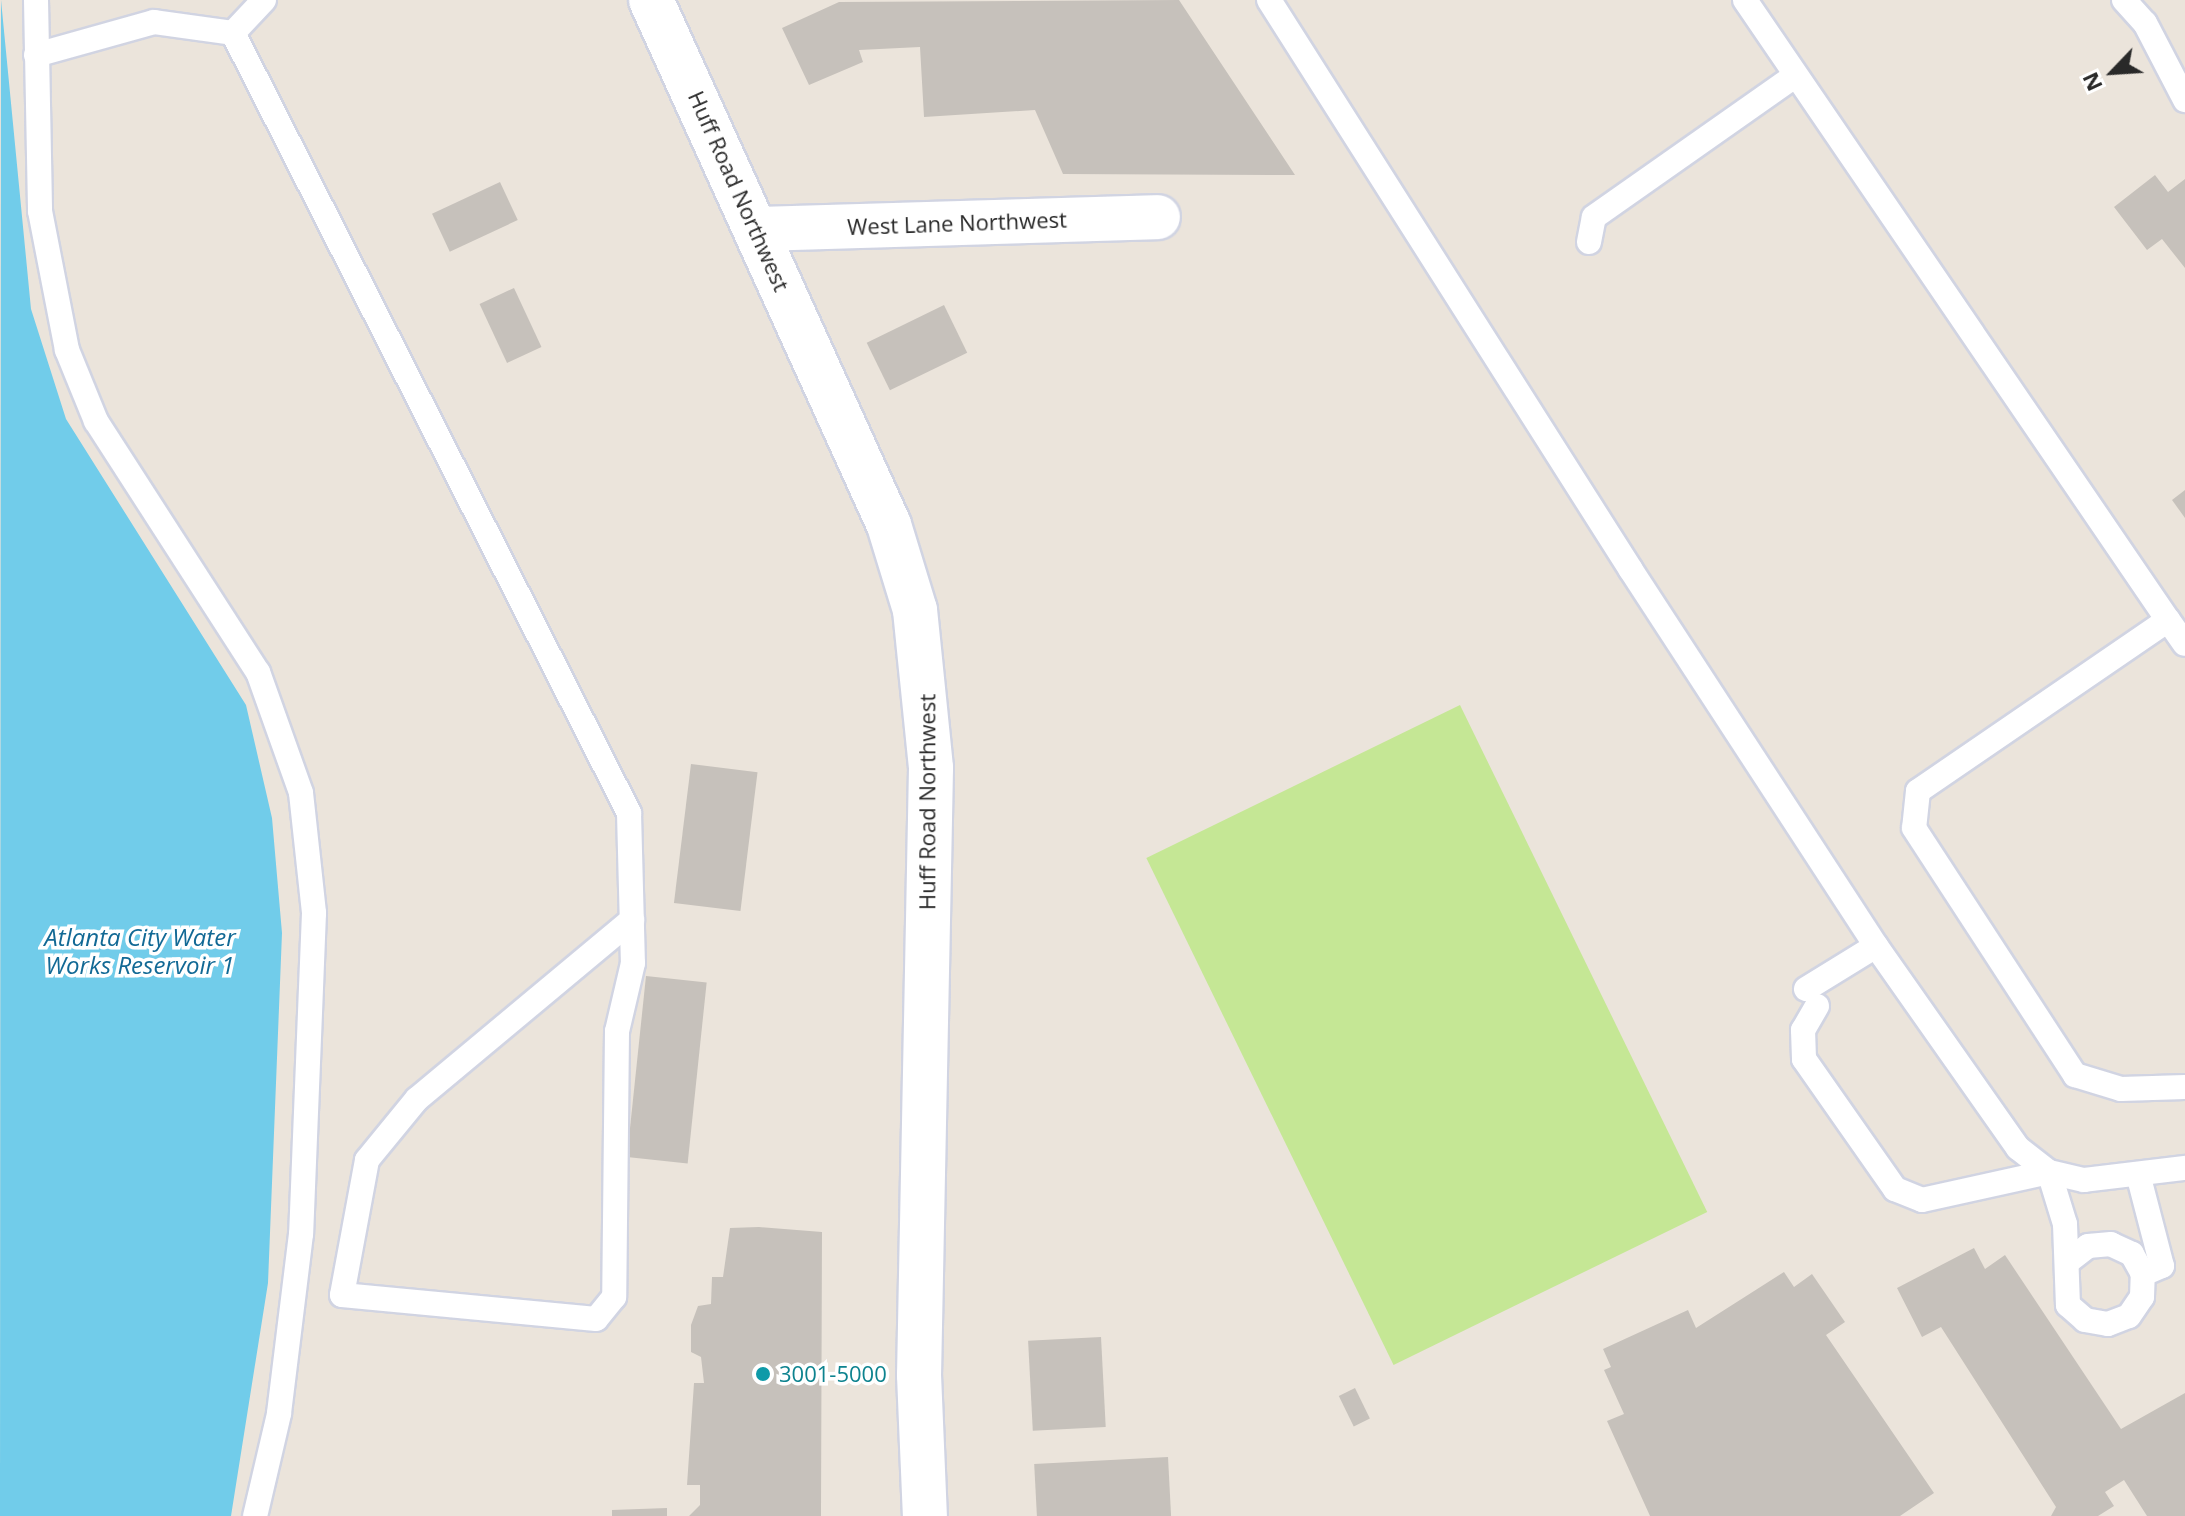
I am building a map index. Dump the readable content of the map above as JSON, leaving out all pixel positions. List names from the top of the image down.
{
  "streets": {
    "street": ["Huff Road Northwest", "West Lane Northwest"]
  },
  "crossings": [
    ["Huff Road Northwest", "West Lane Northwest"]
  ],
  "water": ["Atlanta City Water Works Reservoir 1"],
  "places": ["3001-5000"],
  "north": "bottom left"
}
